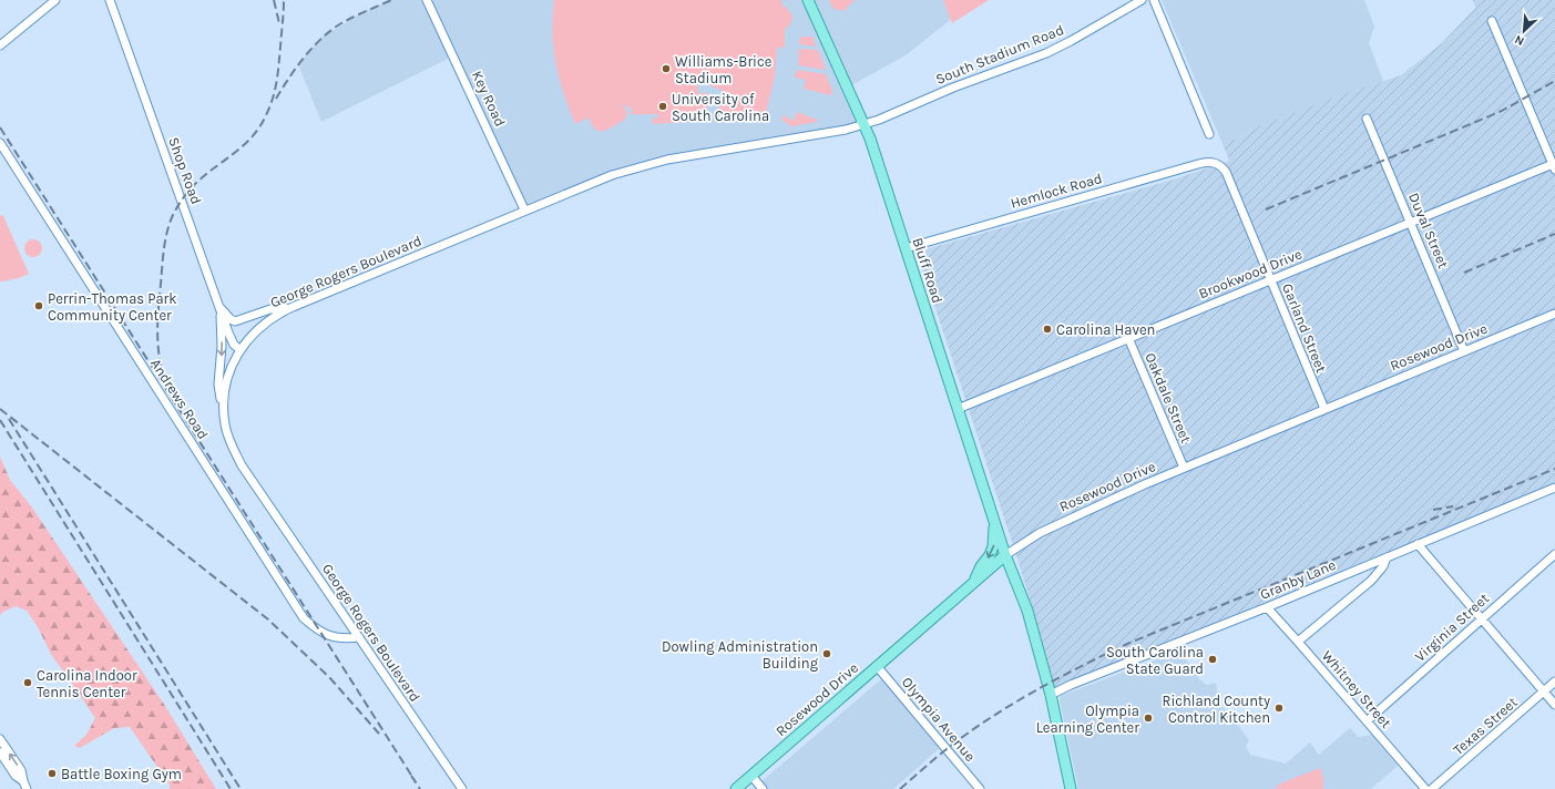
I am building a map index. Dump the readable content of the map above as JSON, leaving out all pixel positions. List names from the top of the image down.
{
  "streets": {
    "main road": ["Bluff Road", "Rosewood Drive"],
    "street": [
      "South Stadium Road",
      "Key Road",
      "Shop Road",
      "Hemlock Road",
      "Duval Street",
      "George Rogers Boulevard",
      "Brookwood Drive",
      "Garland Street",
      "Oakdale Street",
      "Andrews Road",
      "Granby Lane",
      "Virginia Street",
      "Whitney Street",
      "Olympia Avenue",
      "Texas Street"
    ]
  },
  "crossings": [
    ["South Stadium Road", "Bluff Road"],
    ["South Stadium Road", "George Rogers Boulevard"],
    ["Key Road", "George Rogers Boulevard"],
    ["Shop Road", "George Rogers Boulevard"],
    ["Hemlock Road", "Bluff Road"],
    ["Hemlock Road", "Garland Street"],
    ["Duval Street", "Brookwood Drive"],
    ["Duval Street", "Rosewood Drive"],
    ["Bluff Road", "George Rogers Boulevard"],
    ["Bluff Road", "Brookwood Drive"],
    ["Bluff Road", "Rosewood Drive"],
    ["Bluff Road", "Granby Lane"],
    ["George Rogers Boulevard", "Andrews Road"],
    ["Brookwood Drive", "Garland Street"],
    ["Brookwood Drive", "Oakdale Street"],
    ["Garland Street", "Rosewood Drive"],
    ["Rosewood Drive", "Oakdale Street"],
    ["Rosewood Drive", "Olympia Avenue"],
    ["Granby Lane", "Whitney Street"],
    ["Virginia Street", "Whitney Street"]
  ],
  "places": [
    "Williams-Brice Stadium",
    "University of South Carolina",
    "Perrin-Thomas Park Community Center",
    "Carolina Haven",
    "Dowling Administration Building",
    "South Carolina State Guard",
    "Carolina Indoor Tennis Center",
    "Richland County Control Kitchen",
    "Olympia Learning Center",
    "Battle Boxing Gym"
  ],
  "north": "bottom left"
}
